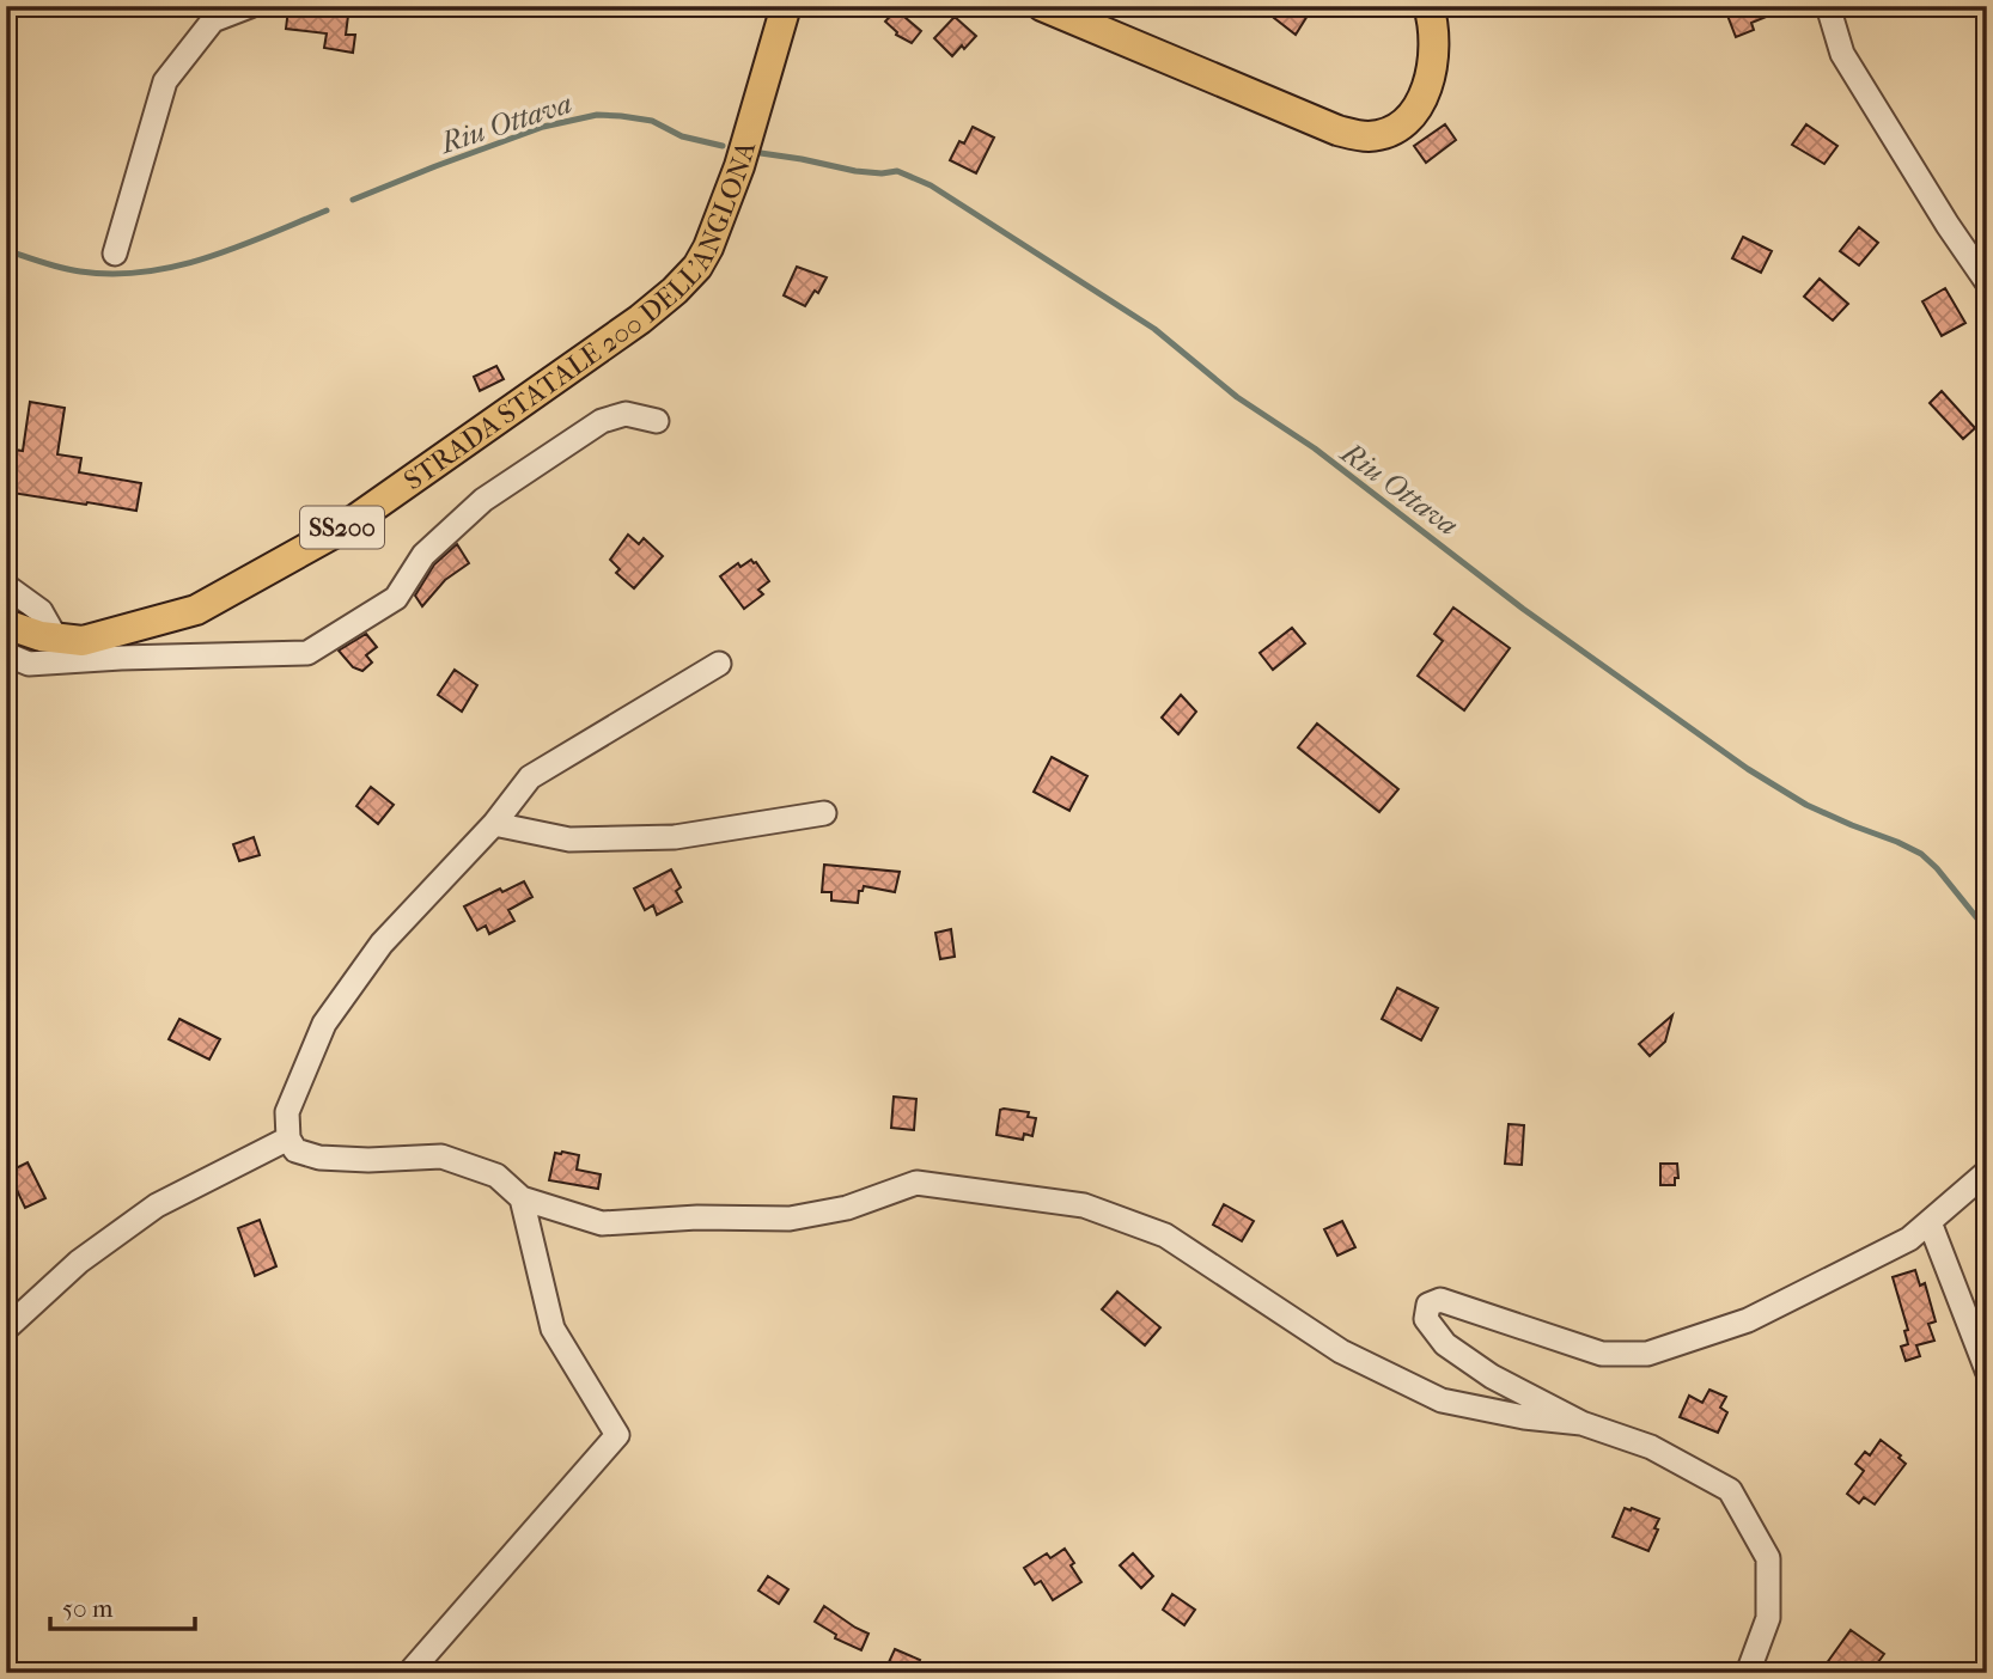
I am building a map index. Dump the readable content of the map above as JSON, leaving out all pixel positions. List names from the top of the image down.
{
  "streets": {
    "main road": ["STRADA STATALE 200 DELL'ANGLONA", "SS200"]
  },
  "water": ["Riu Ottava"],
  "scale_bar": "50 m"
}
